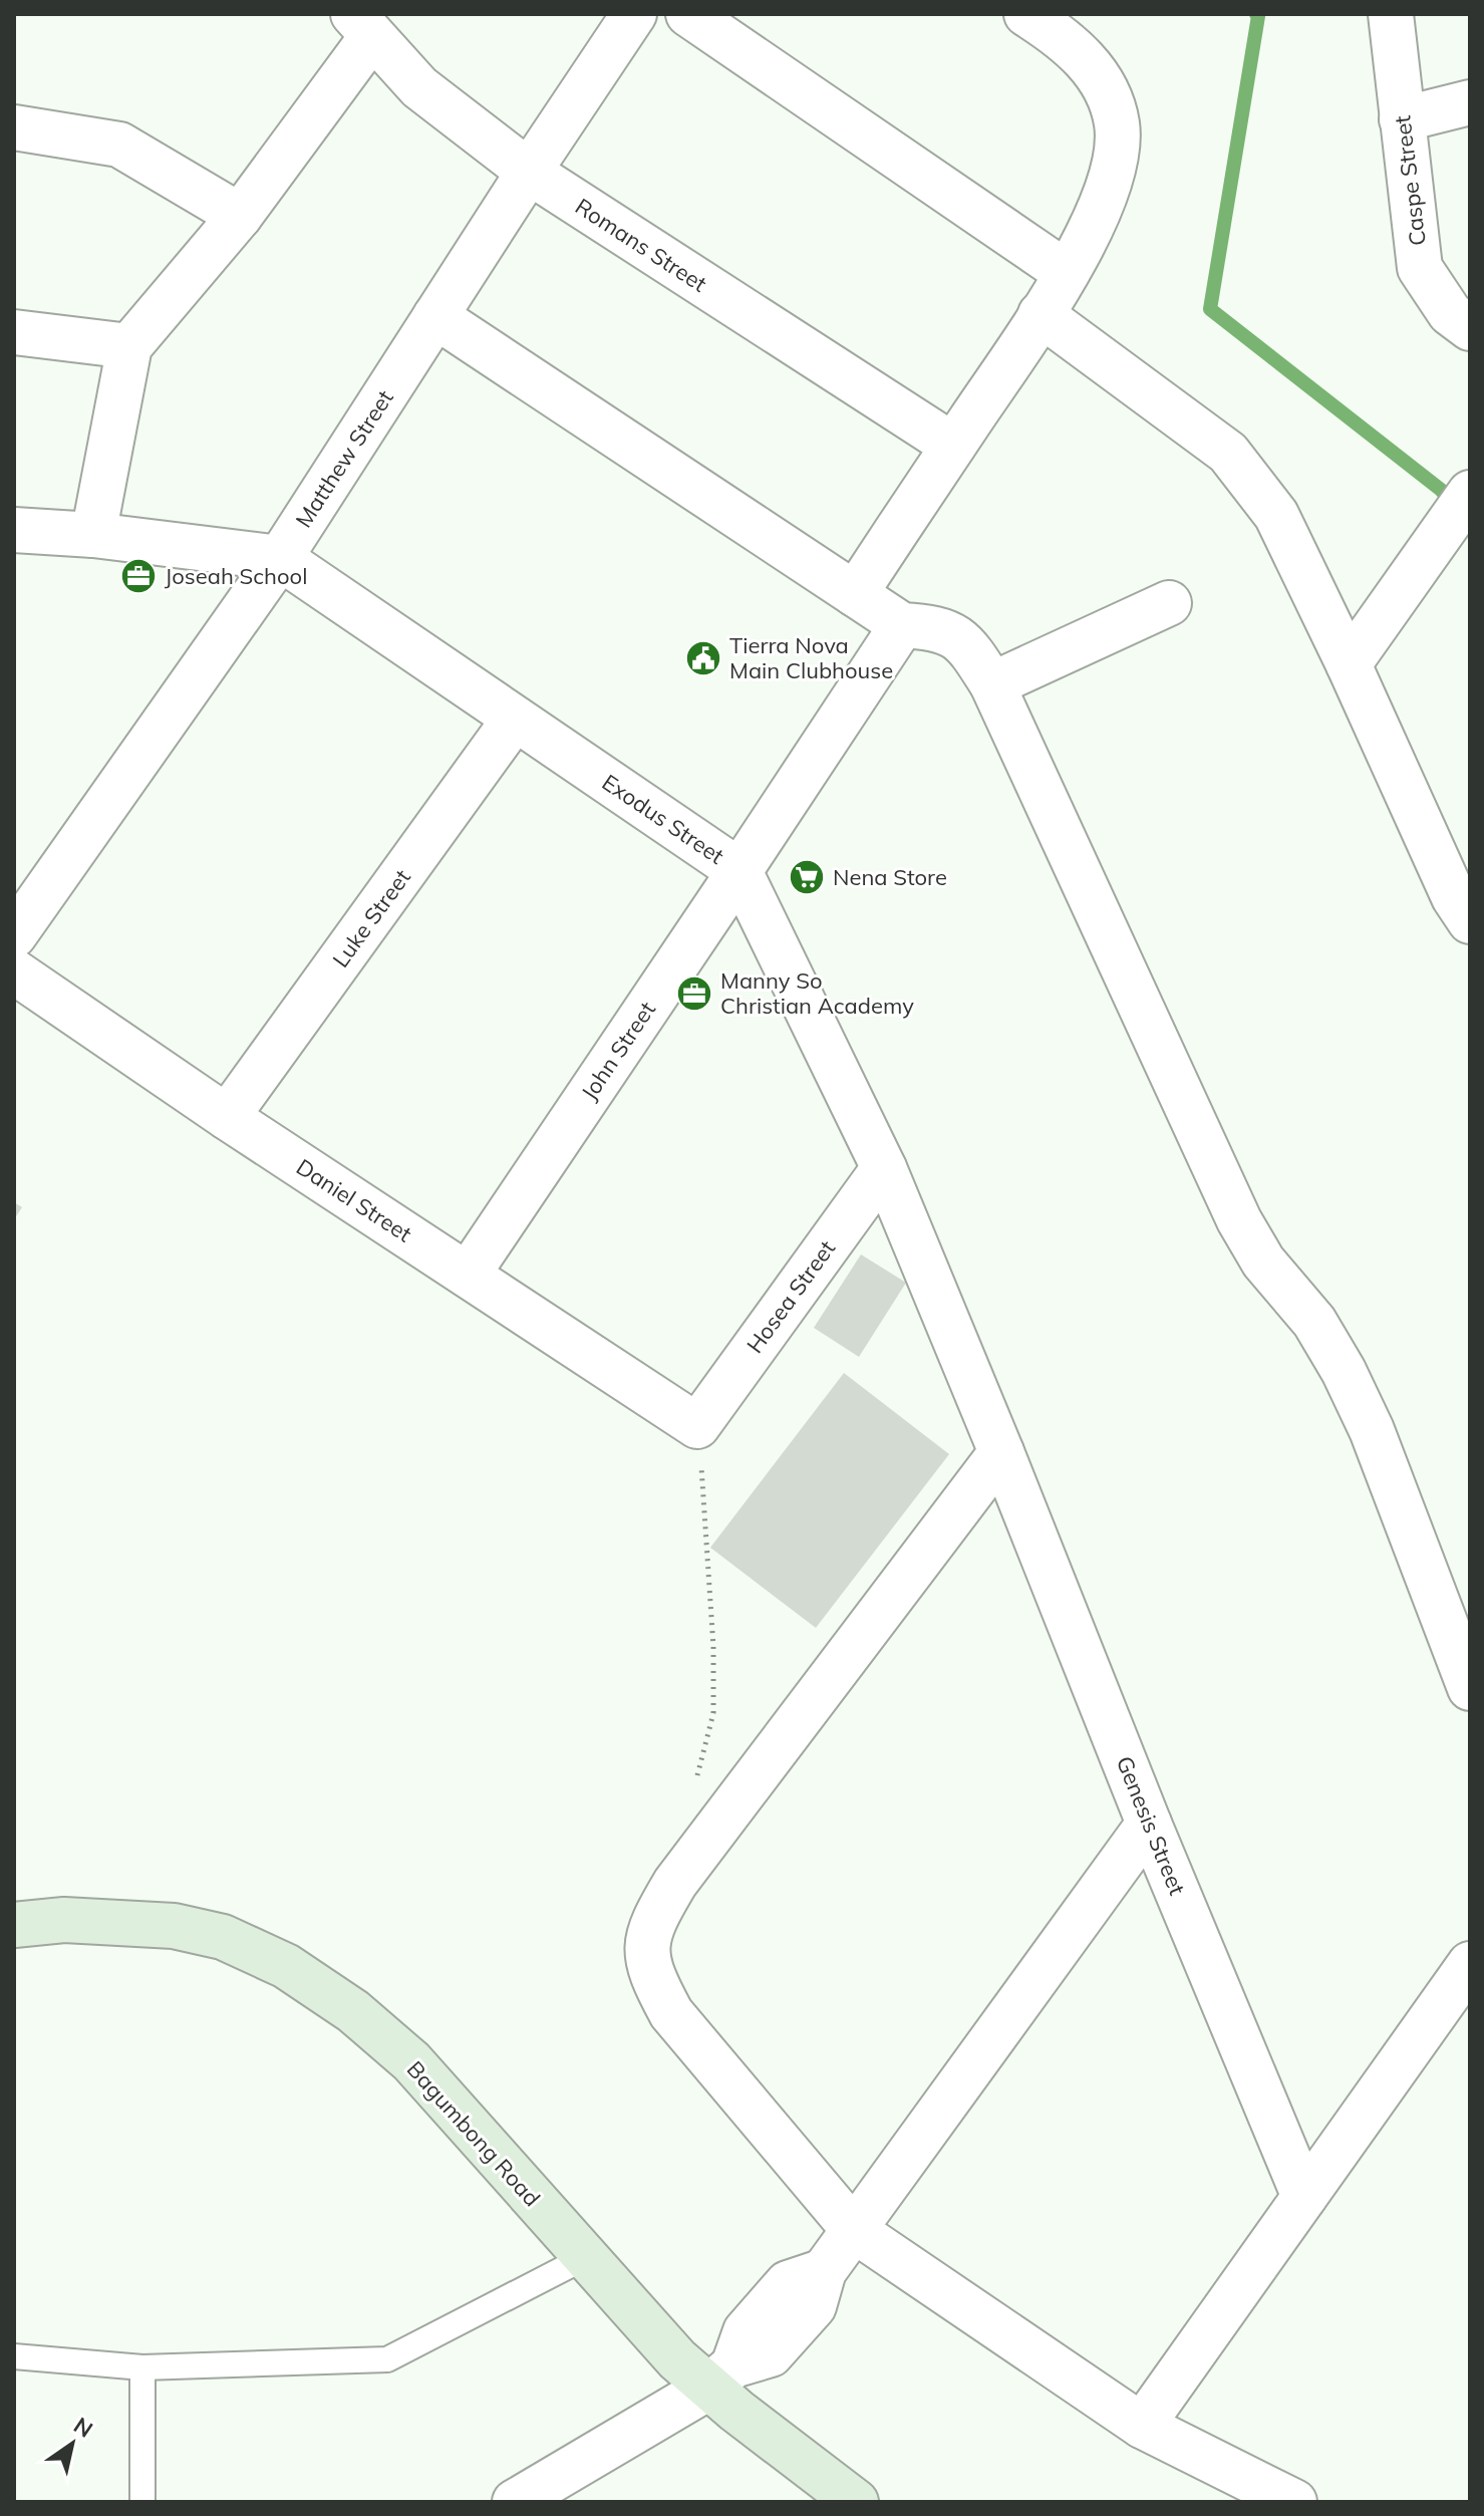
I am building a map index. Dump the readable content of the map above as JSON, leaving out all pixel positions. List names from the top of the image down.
{
  "streets": {
    "main road": ["Bagumbong Road"],
    "street": [
      "Caspe Street",
      "Romans Street",
      "Matthew Street",
      "Exodus Street",
      "Luke Street",
      "John Street",
      "Daniel Street",
      "Hosea Street",
      "Genesis Street"
    ]
  },
  "crossings": [
    ["Romans Street", "Matthew Street"],
    ["Matthew Street", "Exodus Street"],
    ["Exodus Street", "Luke Street"],
    ["Exodus Street", "John Street"],
    ["Exodus Street", "Hosea Street"],
    ["Exodus Street", "Genesis Street"],
    ["Luke Street", "Daniel Street"],
    ["John Street", "Daniel Street"],
    ["Daniel Street", "Hosea Street"]
  ],
  "places": {
    "office": ["Joseah School", "Manny So Christian Academy"],
    "public building": ["Tierra Nova Main Clubhouse"],
    "supermarket": ["Nena Store"]
  },
  "north": "top right"
}
